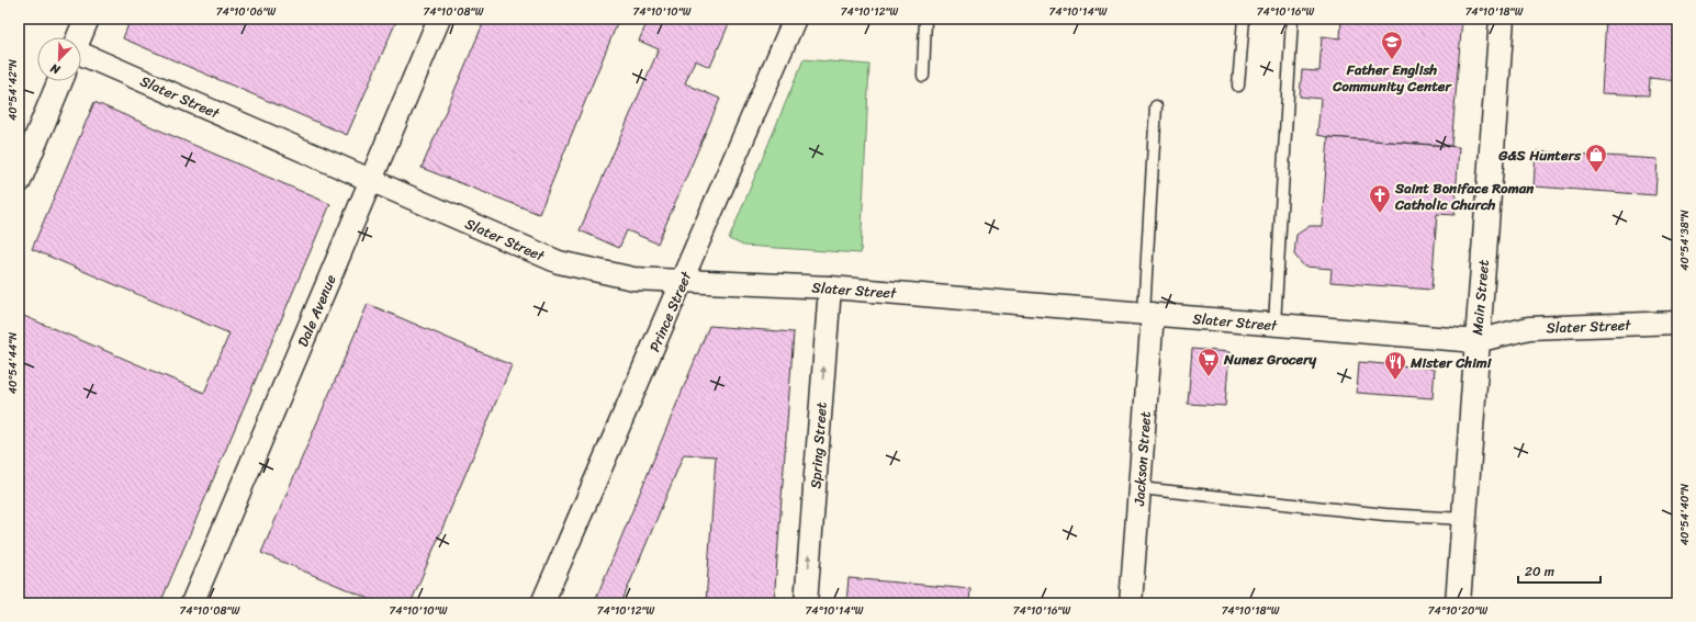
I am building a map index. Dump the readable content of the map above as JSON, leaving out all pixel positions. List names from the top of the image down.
{
  "streets": {
    "main road": ["Main Street"],
    "street": [
      "Slater Street",
      "Dale Avenue",
      "Prince Street",
      "Spring Street",
      "Jackson Street"
    ]
  },
  "crossings": [
    ["Slater Street", "Main Street"],
    ["Slater Street", "Dale Avenue"],
    ["Slater Street", "Prince Street"],
    ["Slater Street", "Spring Street"],
    ["Slater Street", "Jackson Street"]
  ],
  "one_way": ["Spring Street"],
  "places": {
    "school or university": ["Father English Community Center"],
    "shop": ["G&S Hunters"],
    "church": ["Saint Boniface Roman Catholic Church"],
    "supermarket": ["Nunez Grocery"],
    "restaurant": ["Mister Chimi"]
  },
  "scale_bar": "20 m",
  "north": "bottom left",
  "coordinates": [
    "74°10'06\"W",
    "74°10'08\"W",
    "74°10'10\"W",
    "74°10'12\"W",
    "74°10'14\"W",
    "74°10'16\"W",
    "74°10'18\"W",
    "40°54'42\"N",
    "40°54'38\"N",
    "40°54'44\"N",
    "40°54'40\"N",
    "74°10'20\"W"
  ]
}
